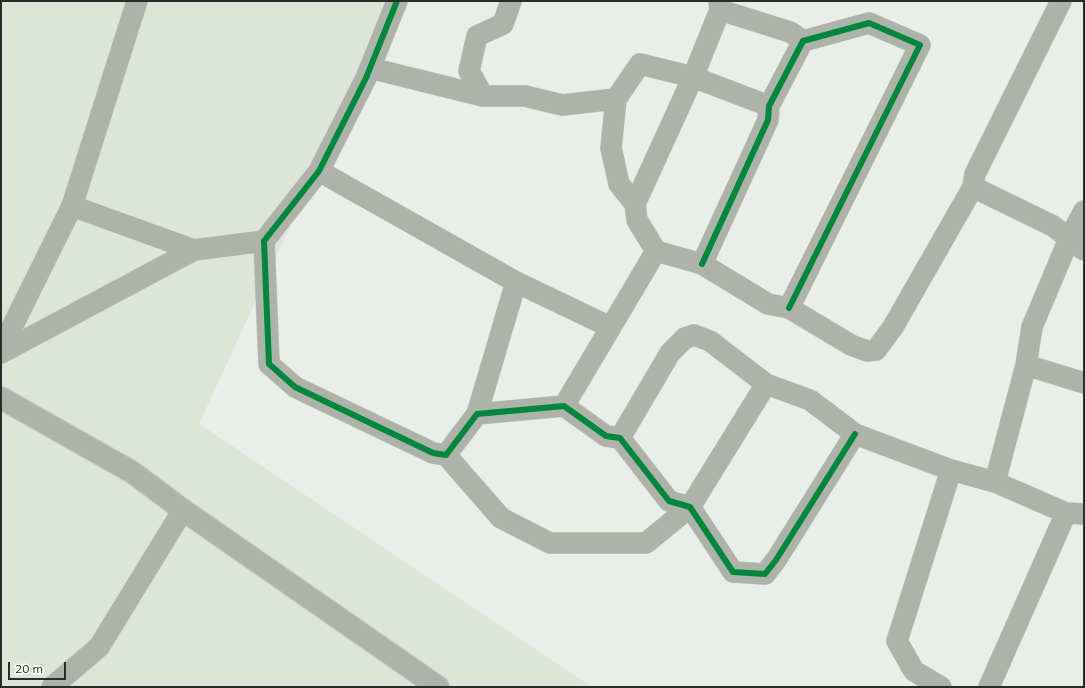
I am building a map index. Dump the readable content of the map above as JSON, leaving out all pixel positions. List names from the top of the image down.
{
  "scale_bar": "20 m"
}
